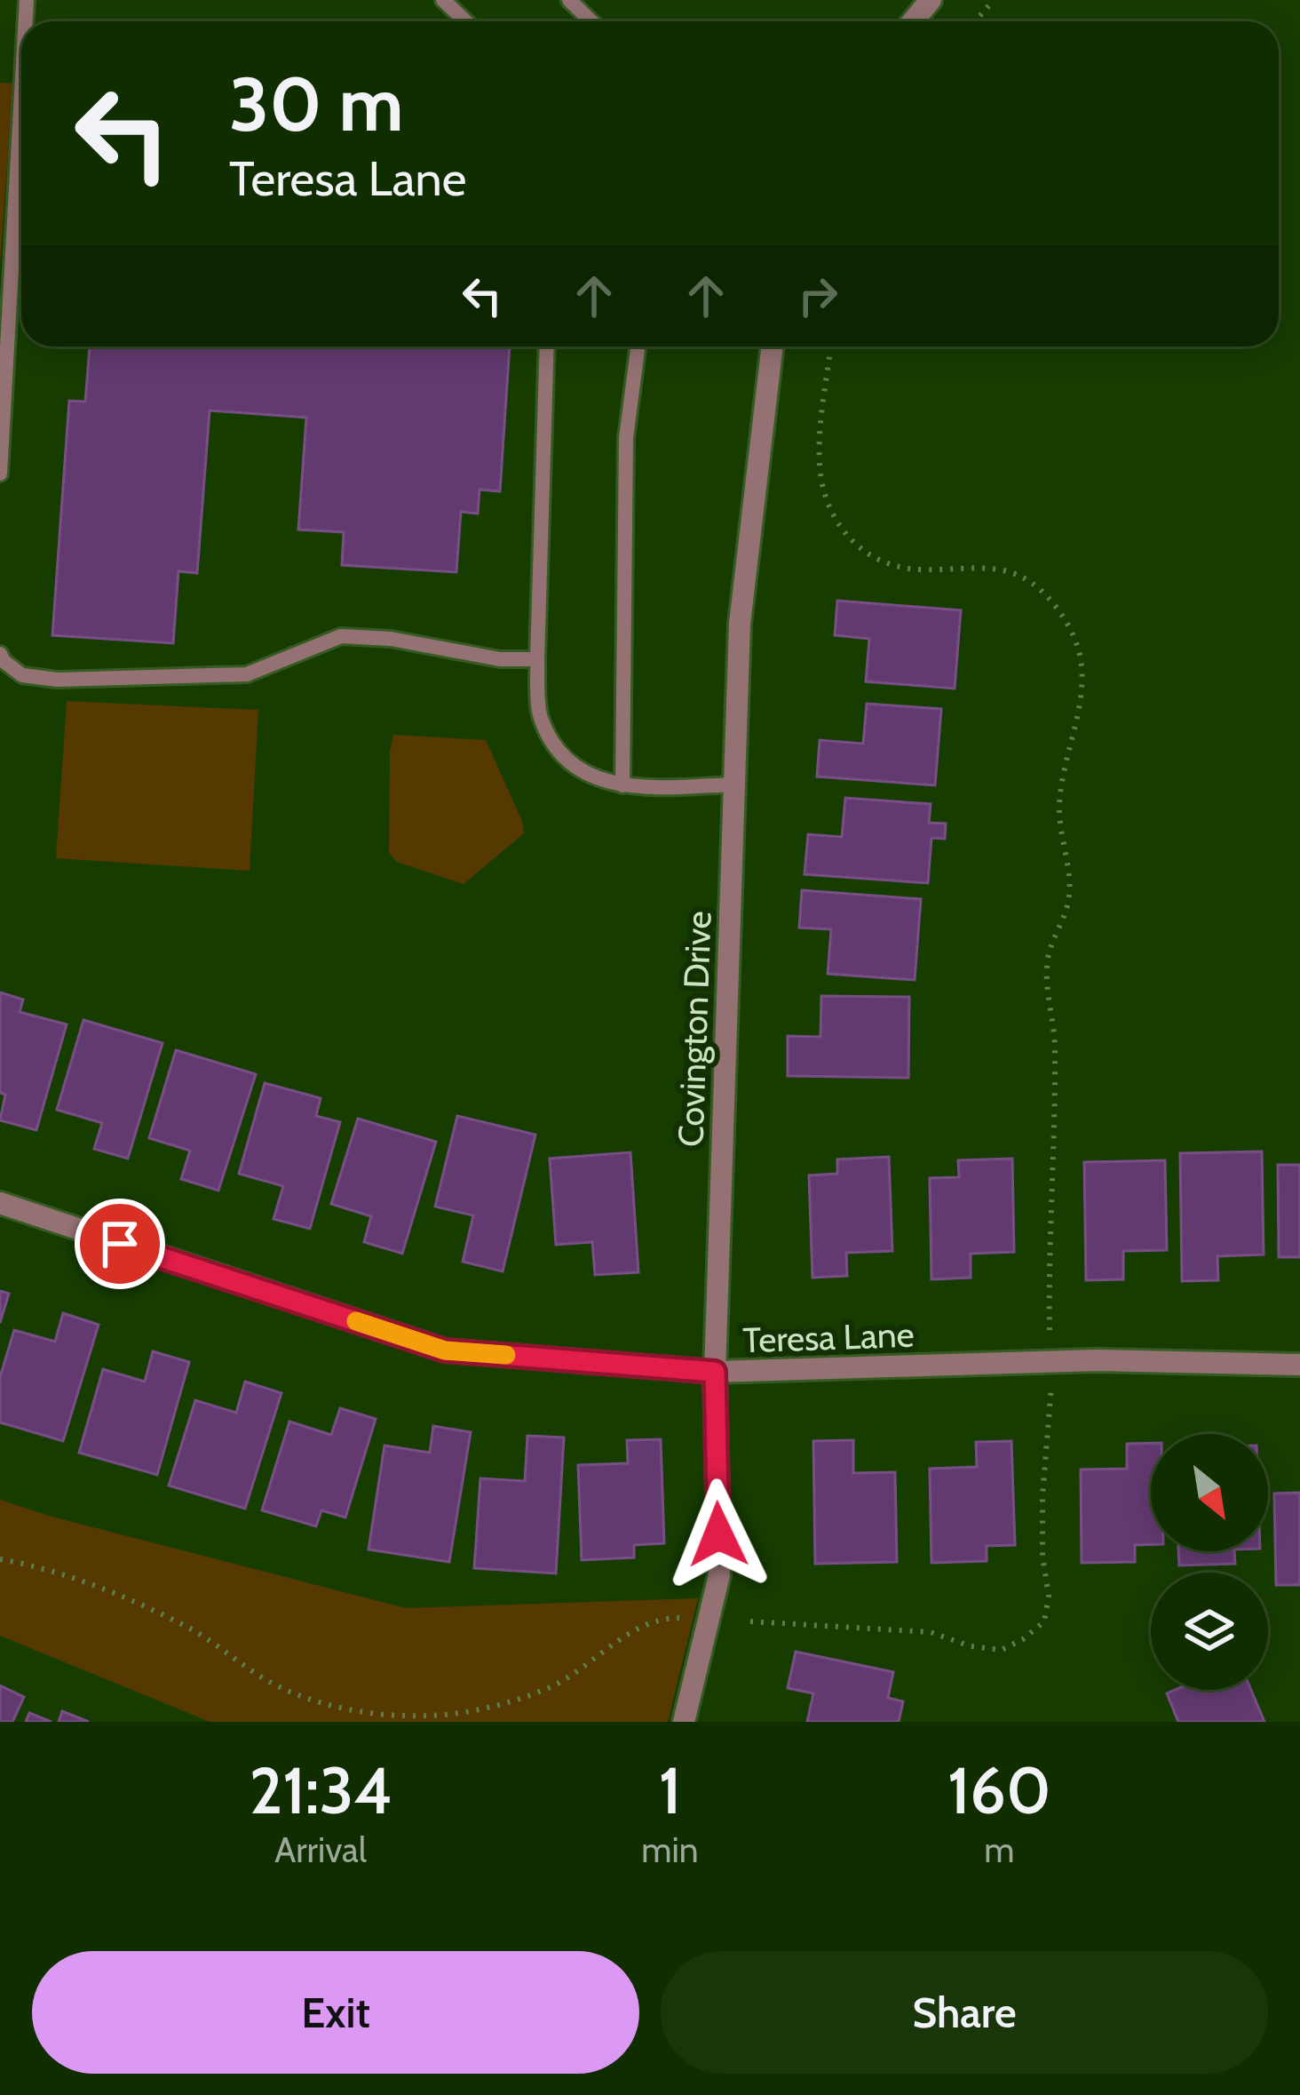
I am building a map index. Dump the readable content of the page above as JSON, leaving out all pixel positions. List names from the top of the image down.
{
  "streets": {
    "street": ["Covington Drive", "Teresa Lane"]
  },
  "crossings": [
    ["Covington Drive", "Teresa Lane"]
  ],
  "north": "bottom right",
  "page": {
    "turn": ["30 m", "Teresa Lane"],
    "eta": [
      "21:34",
      "Arrival",
      "1",
      "min",
      "160",
      "m"
    ],
    "buttons": ["Exit", "Share"]
  }
}
